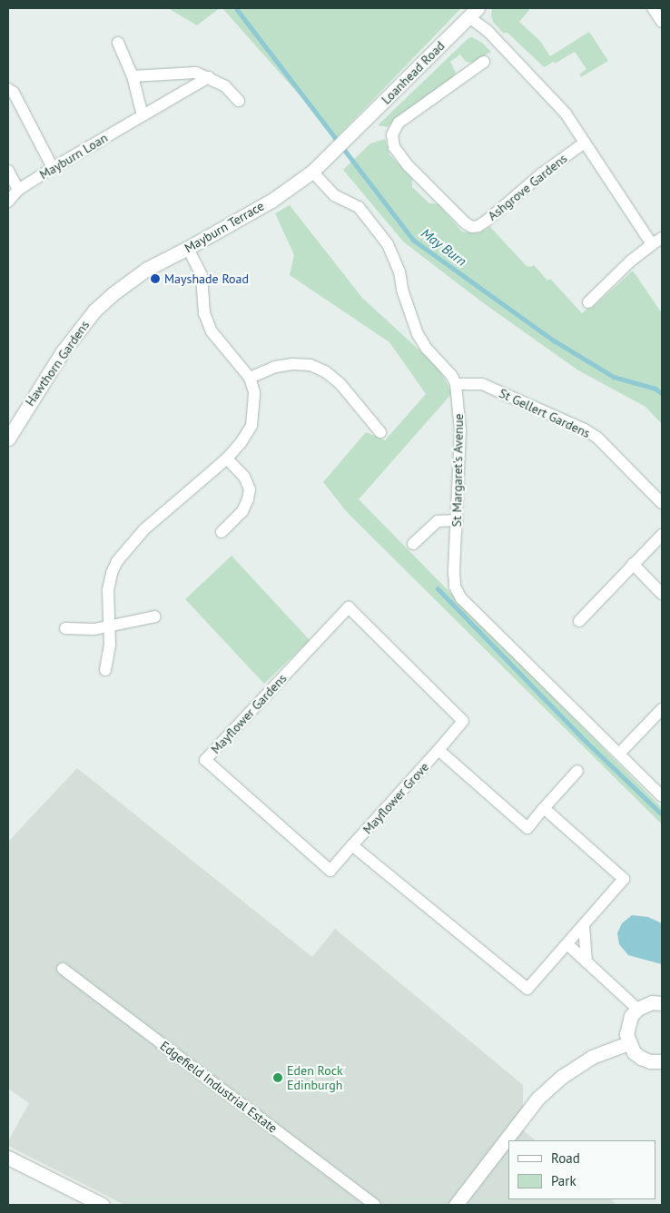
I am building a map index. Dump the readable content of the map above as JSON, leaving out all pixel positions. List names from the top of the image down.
{
  "streets": {
    "main road": ["Loanhead Road", "Mayburn Terrace", "Hawthorn Gardens"],
    "street": [
      "Mayburn Loan",
      "Ashgrove Gardens",
      "St Gellert Gardens",
      "St Margaret's Avenue",
      "Mayflower Gardens",
      "Mayflower Grove",
      "Edgefield Industrial Estate"
    ]
  },
  "crossings": [
    ["Loanhead Road", "Mayburn Terrace"],
    ["Mayburn Terrace", "Hawthorn Gardens"],
    ["St Gellert Gardens", "St Margaret's Avenue"],
    ["Mayflower Gardens", "Mayflower Grove"]
  ],
  "water": ["May Burn"],
  "places": ["Mayshade Road", "Eden Rock Edinburgh"],
  "legend": ["Road", "Park"]
}
